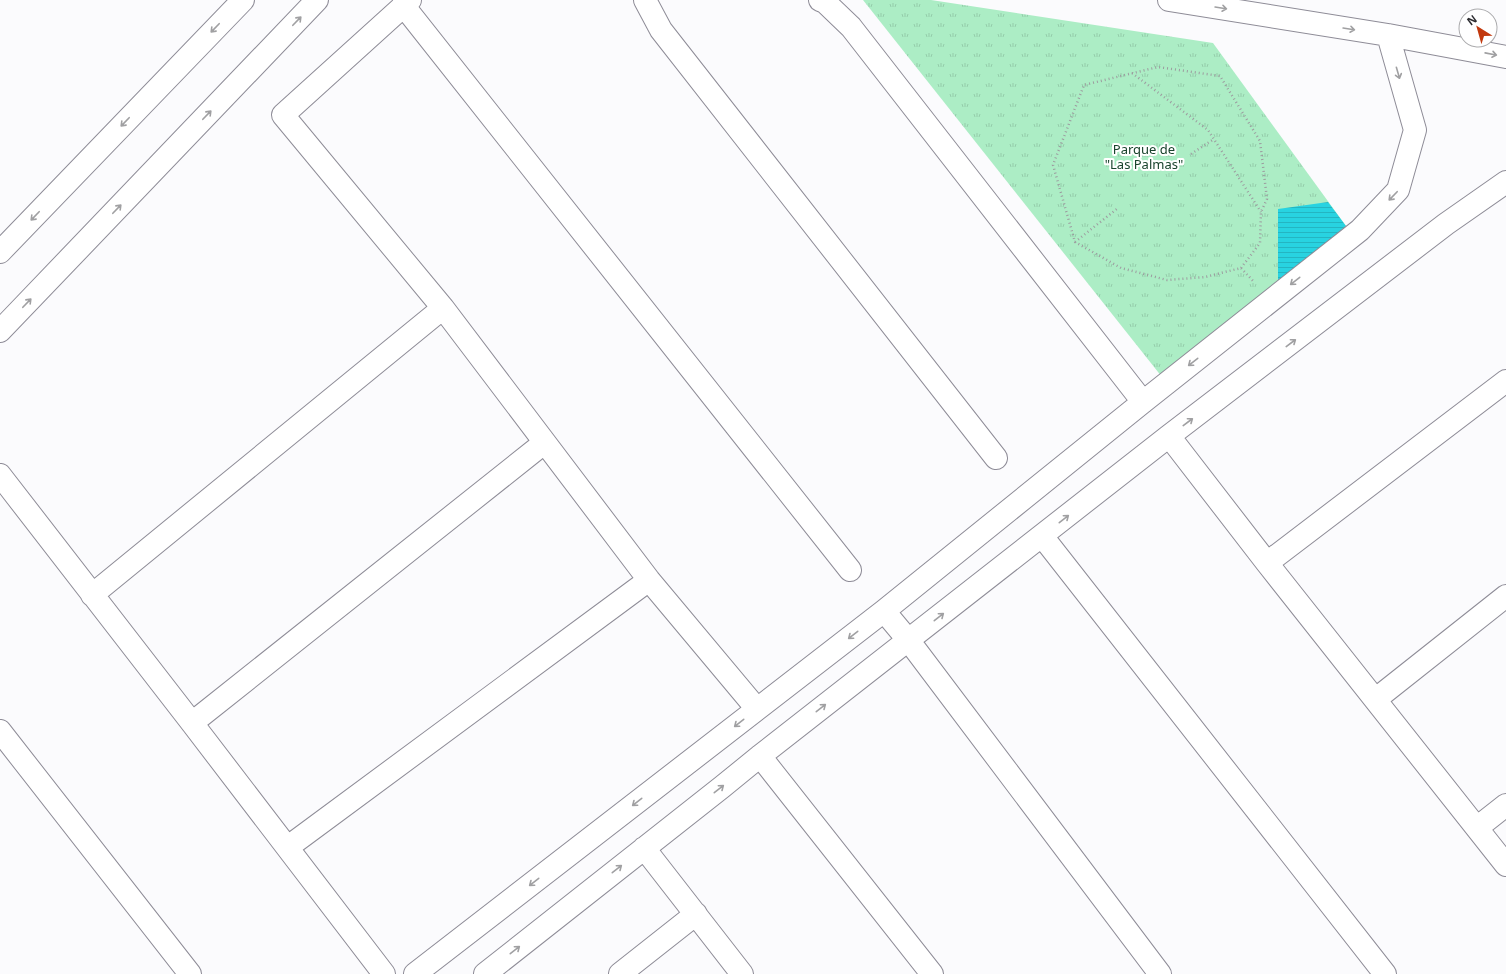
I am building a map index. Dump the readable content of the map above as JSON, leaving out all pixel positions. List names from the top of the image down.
{
  "parks": ["Parque de \"Las Palmas\""],
  "north": "top left"
}
